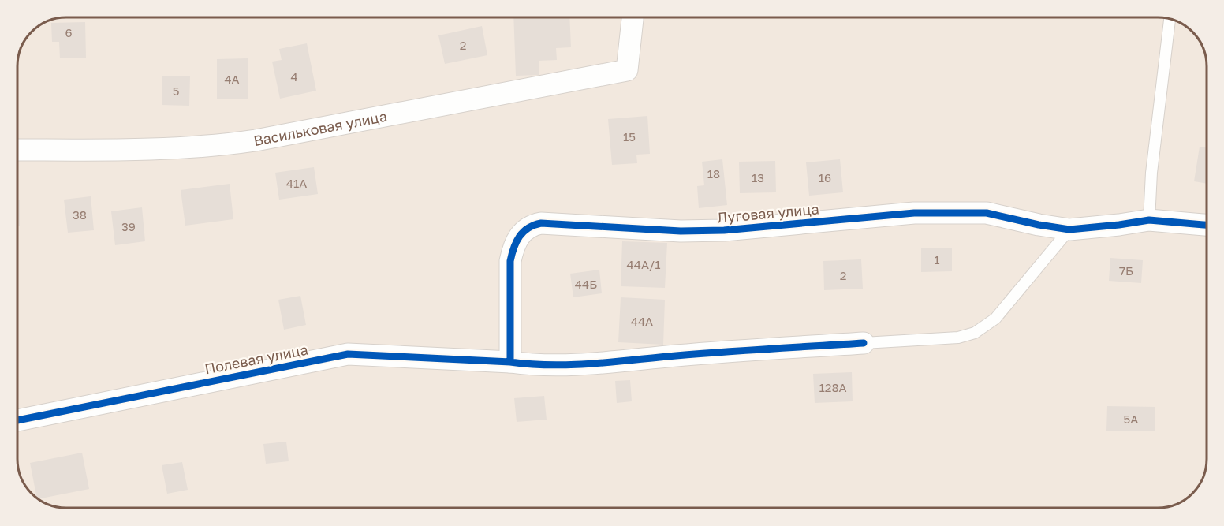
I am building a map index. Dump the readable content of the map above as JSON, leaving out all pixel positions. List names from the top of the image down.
{
  "streets": {
    "street": ["Васильковая улица", "Луговая улица", "Полевая улица"]
  },
  "crossings": [
    ["Луговая улица", "Полевая улица"]
  ],
  "house_numbers": [
    "6",
    "2",
    "4",
    "4А",
    "5",
    "15",
    "18",
    "13",
    "16",
    "41А",
    "38",
    "39",
    "1",
    "44А/1",
    "7Б",
    "2",
    "44Б",
    "44А",
    "128А",
    "5А"
  ]
}
